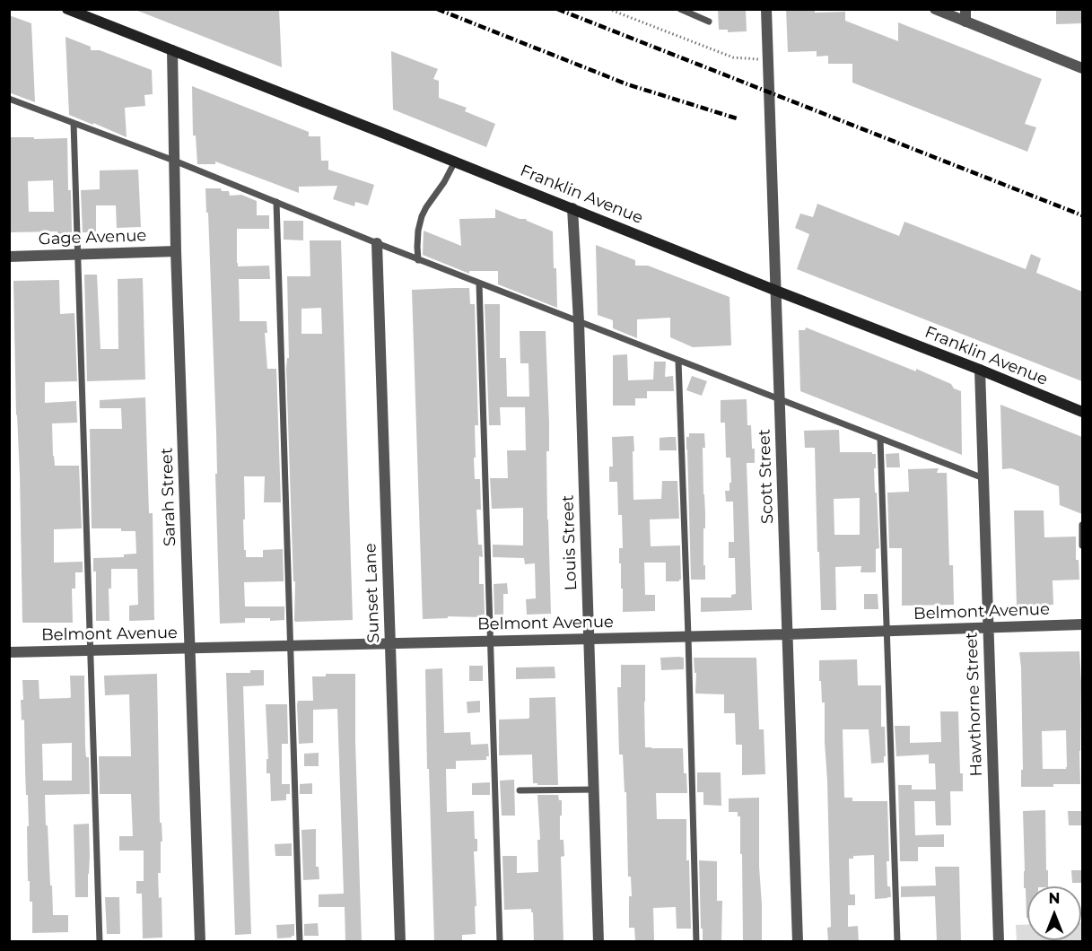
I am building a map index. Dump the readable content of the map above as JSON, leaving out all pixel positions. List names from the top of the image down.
{
  "streets": {
    "main road": ["Franklin Avenue"],
    "street": [
      "Gage Avenue",
      "Scott Street",
      "Sarah Street",
      "Louis Street",
      "Sunset Lane",
      "Belmont Avenue",
      "Hawthorne Street"
    ]
  },
  "crossings": [
    ["Franklin Avenue", "Scott Street"],
    ["Franklin Avenue", "Sarah Street"],
    ["Franklin Avenue", "Louis Street"],
    ["Franklin Avenue", "Hawthorne Street"],
    ["Gage Avenue", "Sarah Street"],
    ["Scott Street", "Belmont Avenue"],
    ["Sarah Street", "Belmont Avenue"],
    ["Louis Street", "Belmont Avenue"],
    ["Sunset Lane", "Belmont Avenue"],
    ["Belmont Avenue", "Hawthorne Street"]
  ],
  "north": "top"
}
